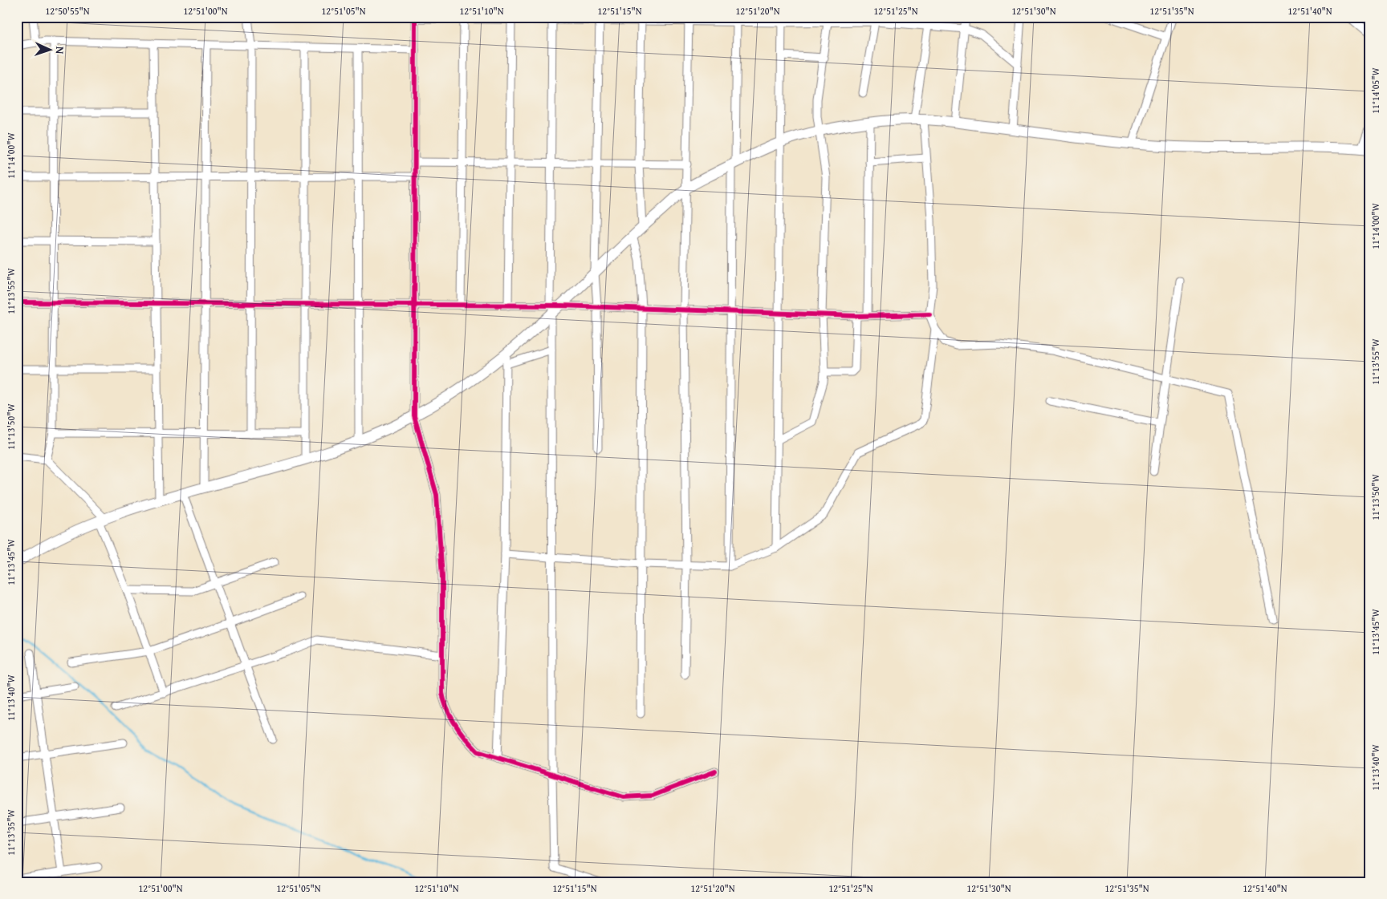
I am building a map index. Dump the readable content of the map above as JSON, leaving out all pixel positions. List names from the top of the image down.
{
  "north": "right",
  "coordinates": [
    "12°50'55\"N",
    "12°51'00\"N",
    "12°51'05\"N",
    "12°51'10\"N",
    "12°51'15\"N",
    "12°51'20\"N",
    "12°51'25\"N",
    "12°51'30\"N",
    "12°51'35\"N",
    "12°51'40\"N",
    "11°14'05\"W",
    "11°14'00\"W",
    "11°13'55\"W",
    "11°13'50\"W",
    "11°13'45\"W",
    "11°13'40\"W",
    "11°13'35\"W"
  ]
}
